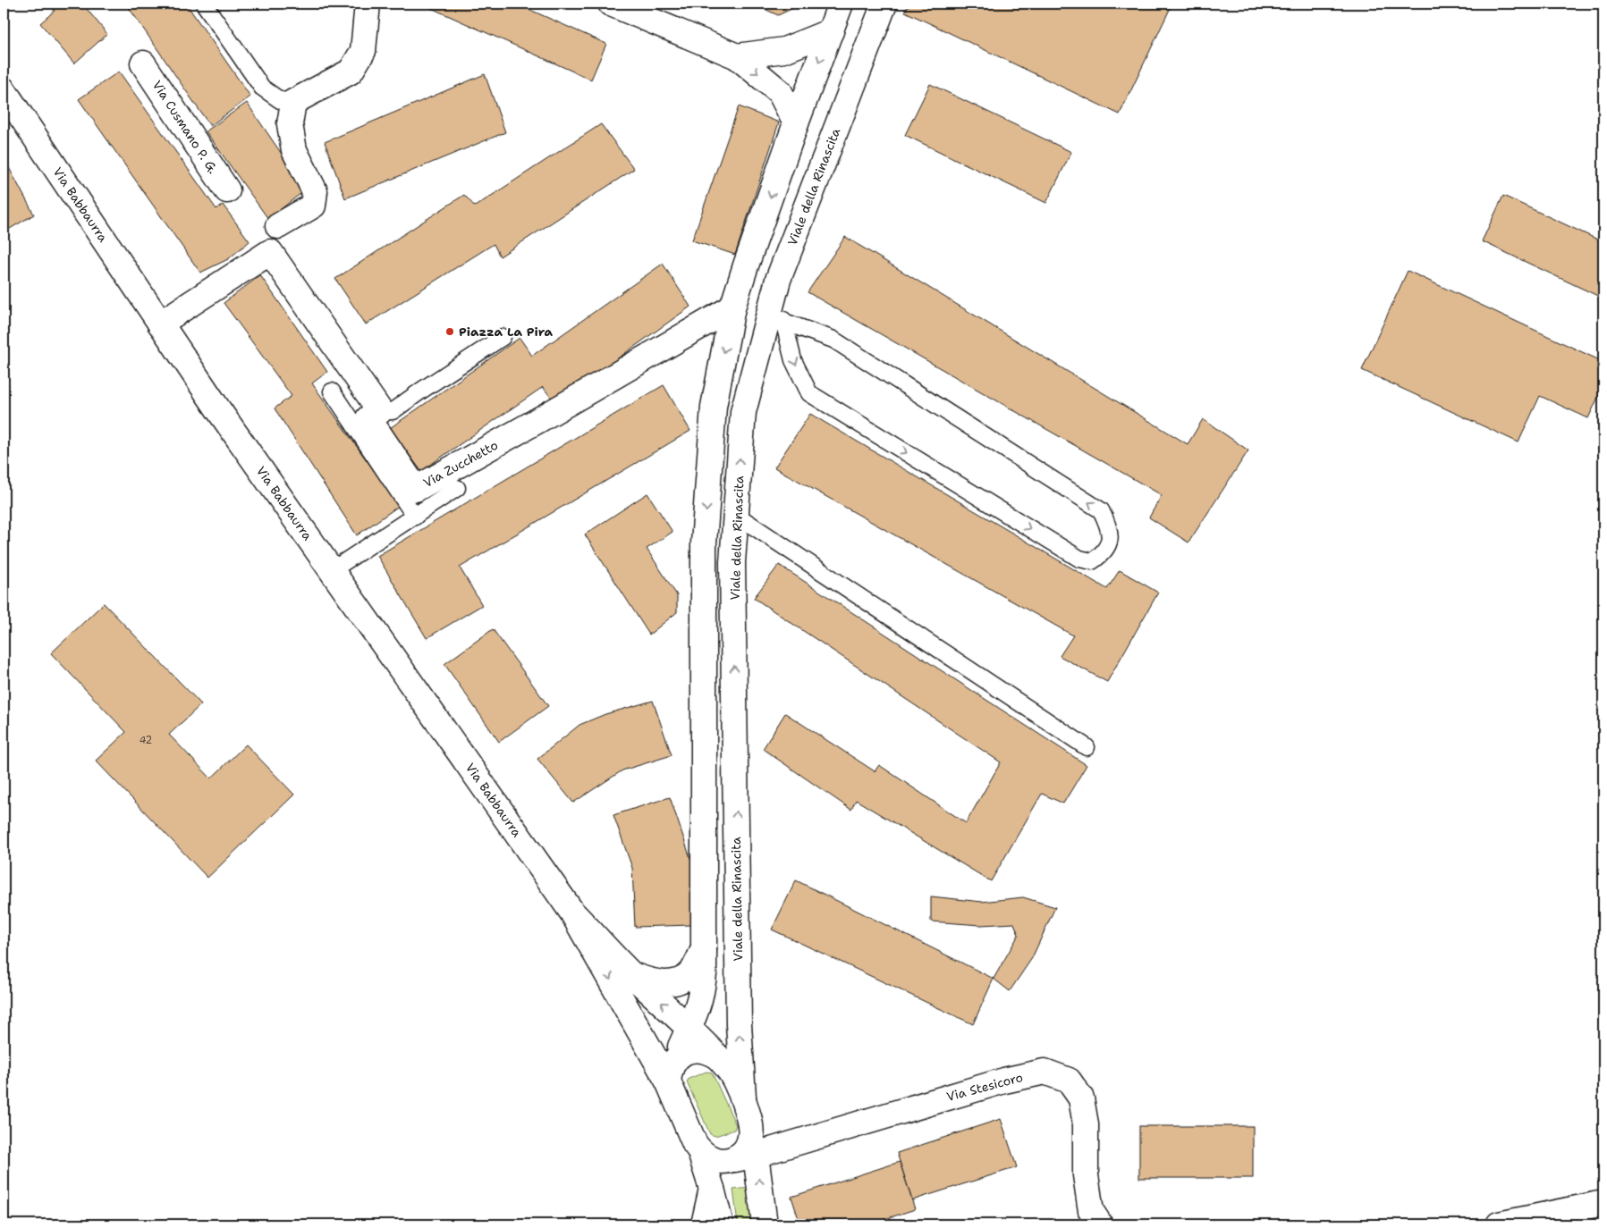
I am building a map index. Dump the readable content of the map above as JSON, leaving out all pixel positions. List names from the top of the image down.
{
  "streets": {
    "street": [
      "Via Cusmano P. G.",
      "Viale della Rinascita",
      "Via Babbaurra",
      "Via Zucchetto",
      "Via Stesicoro"
    ]
  },
  "places": ["Piazza La Pira"],
  "house_numbers": ["42"]
}
